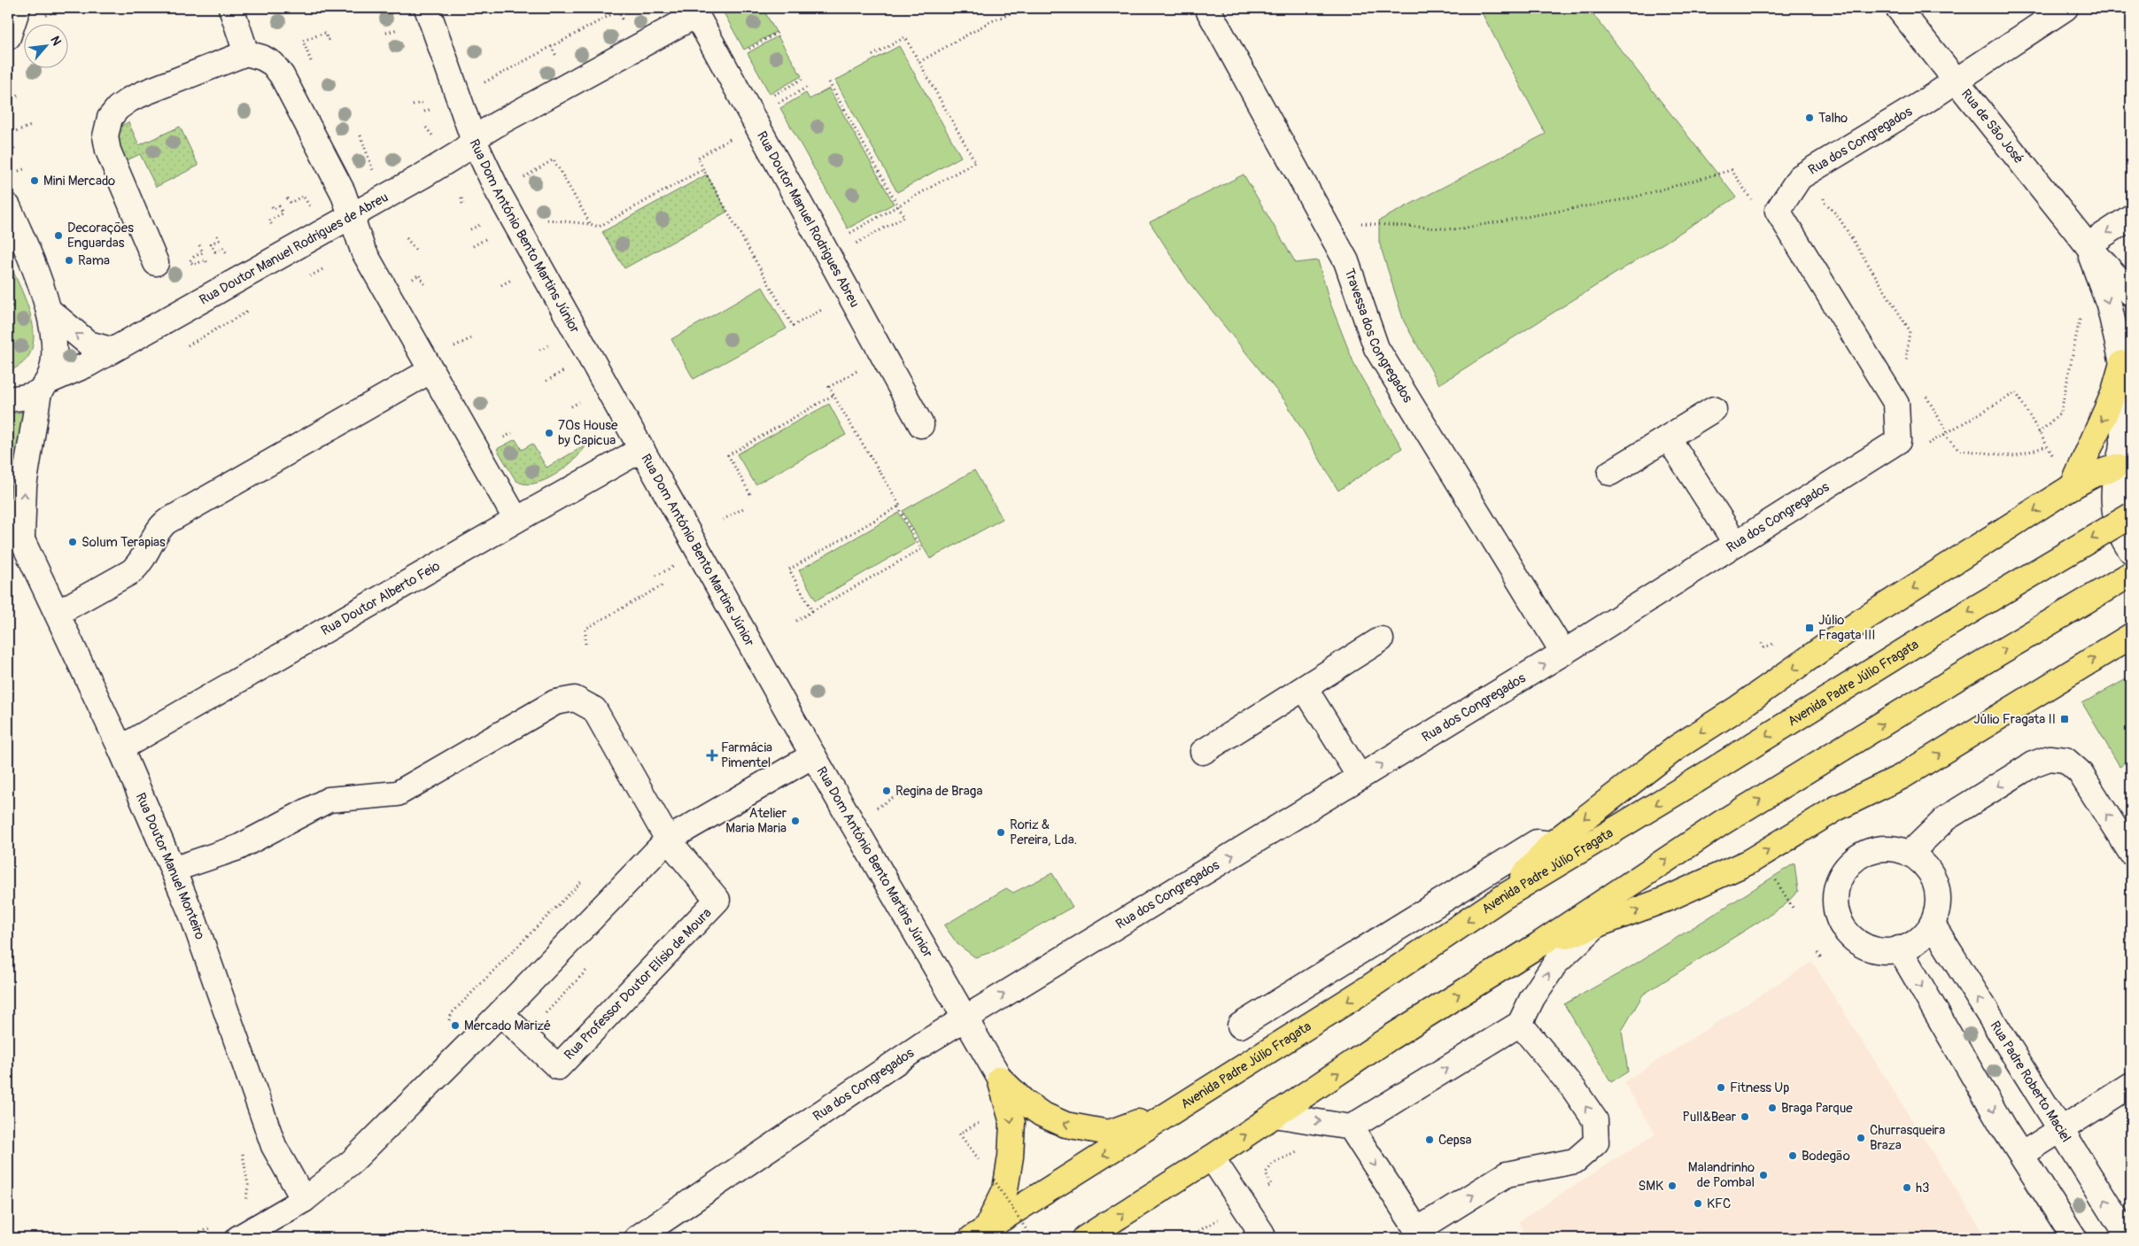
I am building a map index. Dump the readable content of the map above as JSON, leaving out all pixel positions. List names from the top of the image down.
{
  "streets": {
    "highway": ["Avenida Padre Júlio Fragata"],
    "street": [
      "Rua de São José",
      "Rua dos Congregados",
      "Rua Doutor Manuel Rodrigues Abreu",
      "Rua Dom António Bento Martins Júnior",
      "Rua Doutor Manuel Rodrigues de Abreu",
      "Travessa dos Congregados",
      "Rua Doutor Alberto Feio",
      "Rua Doutor Manuel Monteiro",
      "Rua Professor Doutor Elísio de Moura",
      "Rua Padre Roberto Maciel"
    ]
  },
  "crossings": [
    ["Rua de São José", "Rua dos Congregados"],
    ["Rua dos Congregados", "Rua Dom António Bento Martins Júnior"],
    ["Rua dos Congregados", "Travessa dos Congregados"],
    ["Rua Doutor Manuel Rodrigues Abreu", "Rua Dom António Bento Martins Júnior"],
    ["Rua Doutor Manuel Rodrigues Abreu", "Rua Doutor Manuel Rodrigues de Abreu"],
    ["Rua Dom António Bento Martins Júnior", "Rua Doutor Manuel Rodrigues de Abreu"],
    ["Rua Dom António Bento Martins Júnior", "Rua Doutor Alberto Feio"],
    ["Rua Doutor Manuel Rodrigues de Abreu", "Rua Doutor Manuel Monteiro"],
    ["Rua Doutor Alberto Feio", "Rua Doutor Manuel Monteiro"]
  ],
  "places": {
    "other": [
      "Talho",
      "Mini Mercado",
      "Decorações Enguardas",
      "Rama",
      "70s House by Capicua",
      "Solum Terapias",
      "Regina de Braga",
      "Atelier Maria Maria",
      "Roriz & Pereira, Lda.",
      "Mercado Marizé",
      "Fitness Up",
      "Braga Parque",
      "Pull&Bear",
      "Churrasqueira Braza",
      "Cepsa",
      "Bodegão",
      "Malandrinho de Pombal",
      "SMK",
      "h3",
      "KFC"
    ],
    "transit": ["Júlio Fragata III", "Júlio Fragata II"],
    "health": ["Farmácia Pimentel"]
  },
  "north": "top right"
}
